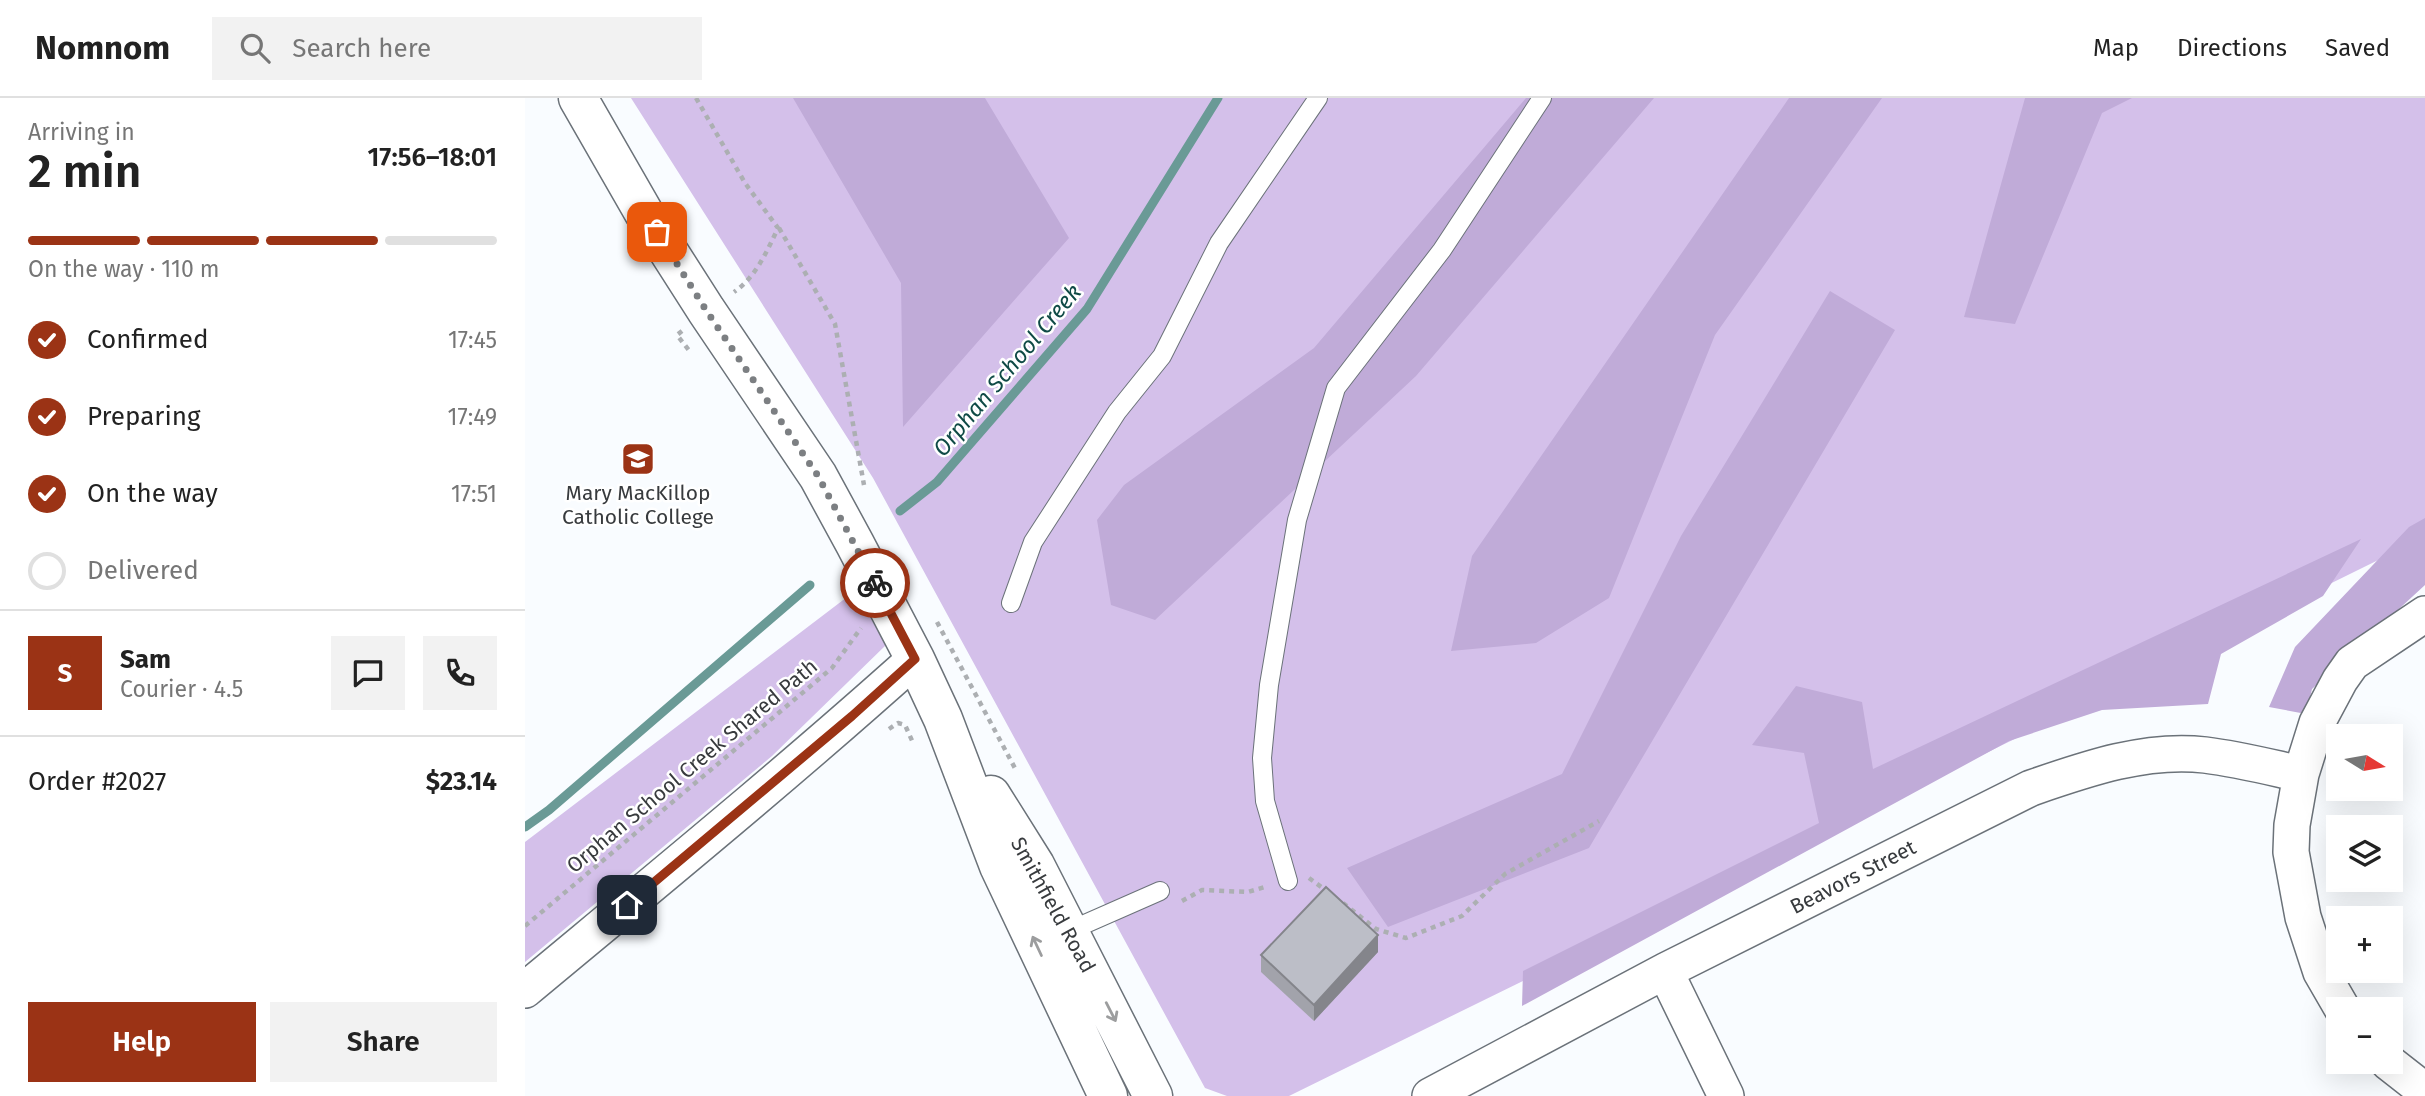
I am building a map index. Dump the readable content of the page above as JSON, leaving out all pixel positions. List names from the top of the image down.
{
  "streets": {
    "main road": ["Smithfield Road"],
    "street": ["Beavors Street"],
    "path": ["Orphan School Creek Shared Path"]
  },
  "water": ["Orphan School Creek"],
  "places": {
    "school or university": ["Mary MacKillop Catholic College"]
  },
  "north": "right",
  "page": {
    "header": "Nomnom",
    "search": "Search here",
    "nav": ["Map", "Directions", "Saved"],
    "heading": ["2 min", "Arriving in", "17:56–18:01"],
    "panel": [
      "Sam",
      "Courier · 4.5",
      "Order #2027",
      "$23.14"
    ],
    "bar": "On the way · 110 m",
    "list": [
      ["Confirmed", "17:45"],
      ["Preparing", "17:49"],
      ["On the way", "17:51"],
      "Delivered"
    ],
    "round": "S",
    "map_buttons": ["+", "−"],
    "buttons": ["Help", "Share"]
  }
}
